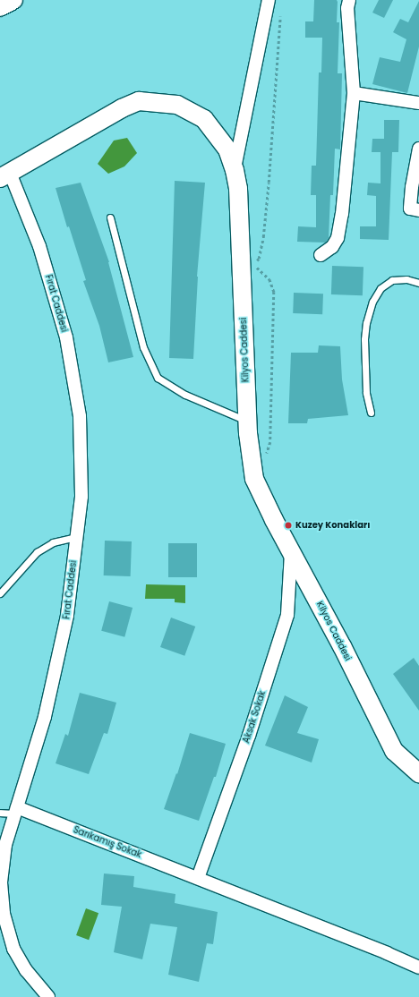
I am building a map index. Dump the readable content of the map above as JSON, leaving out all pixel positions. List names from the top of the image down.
{
  "streets": {
    "street": [
      "Fırat Caddesi",
      "Kilyos Caddesi",
      "Aksak Sokak",
      "Sarıkamış Sokak"
    ]
  },
  "crossings": [
    ["Fırat Caddesi", "Kilyos Caddesi"],
    ["Fırat Caddesi", "Sarıkamış Sokak"],
    ["Kilyos Caddesi", "Aksak Sokak"],
    ["Aksak Sokak", "Sarıkamış Sokak"]
  ],
  "places": ["Kuzey Konakları"]
}
